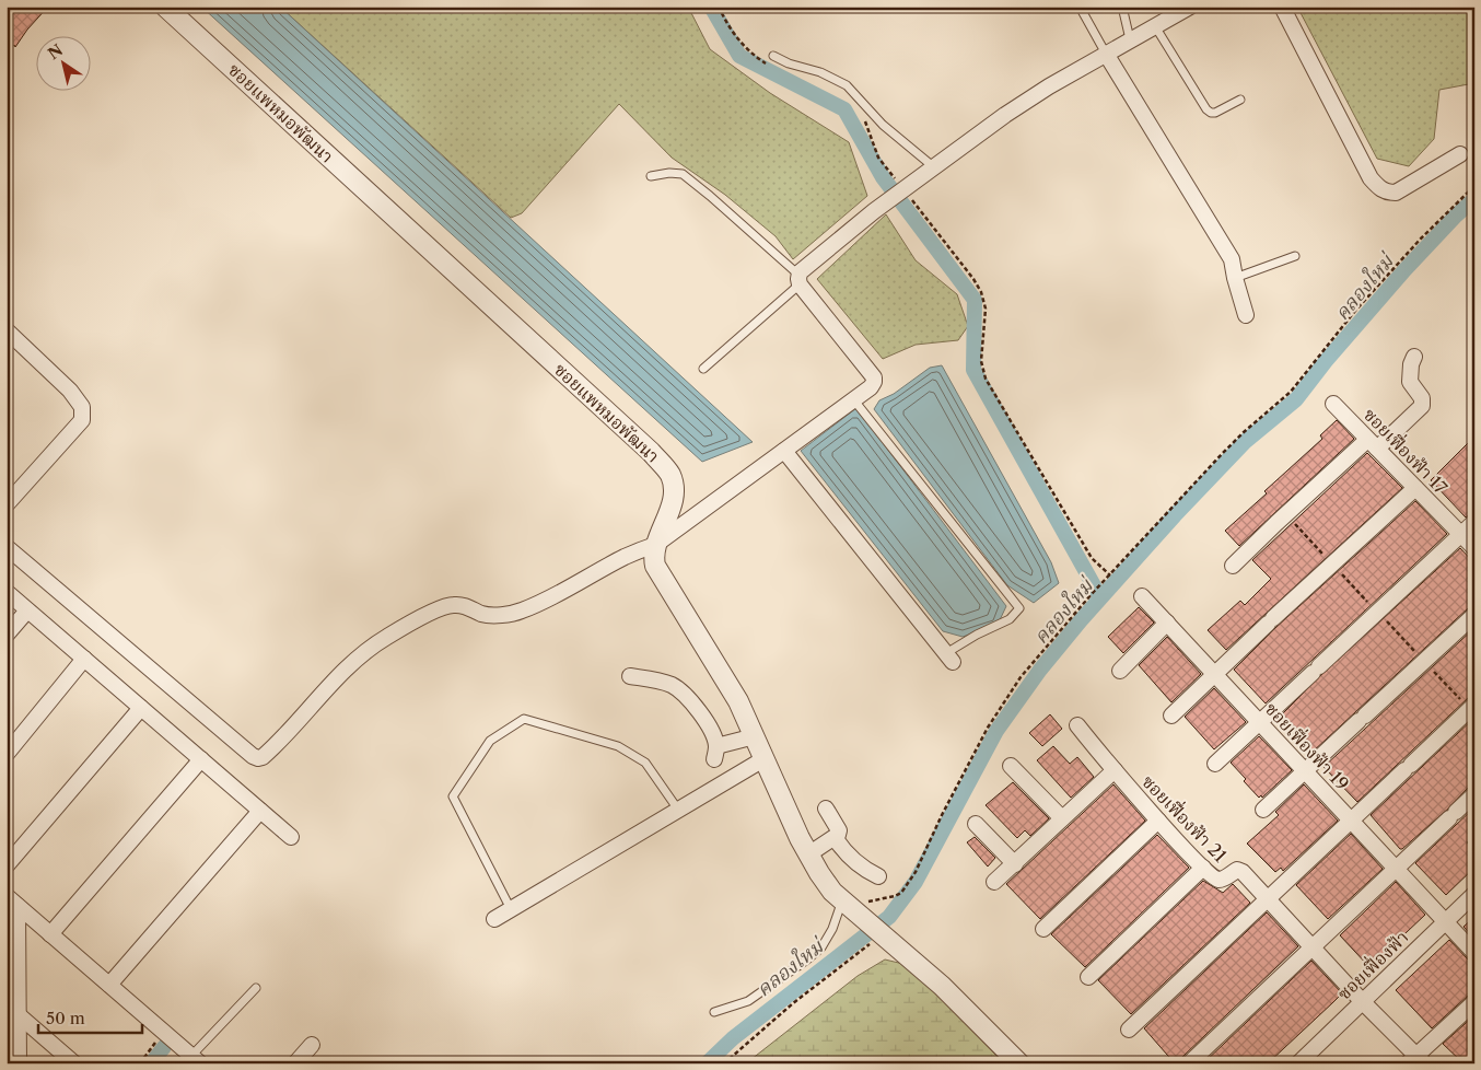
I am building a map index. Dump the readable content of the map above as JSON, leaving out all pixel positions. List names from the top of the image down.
{
  "streets": {
    "street": [
      "ซอยแพหมอพัฒนา",
      "ซอยเฟื่องฟ้า 17",
      "ซอยเฟื่องฟ้า 19",
      "ซอยเฟื่องฟ้า 21",
      "ซอยเฟื่องฟ้า"
    ]
  },
  "crossings": [
    ["ซอยเฟื่องฟ้า 19", "ซอยเฟื่องฟ้า"],
    ["ซอยเฟื่องฟ้า 21", "ซอยเฟื่องฟ้า"]
  ],
  "water": ["คลองใหม่"],
  "scale_bar": "50 m",
  "north": "top left"
}
